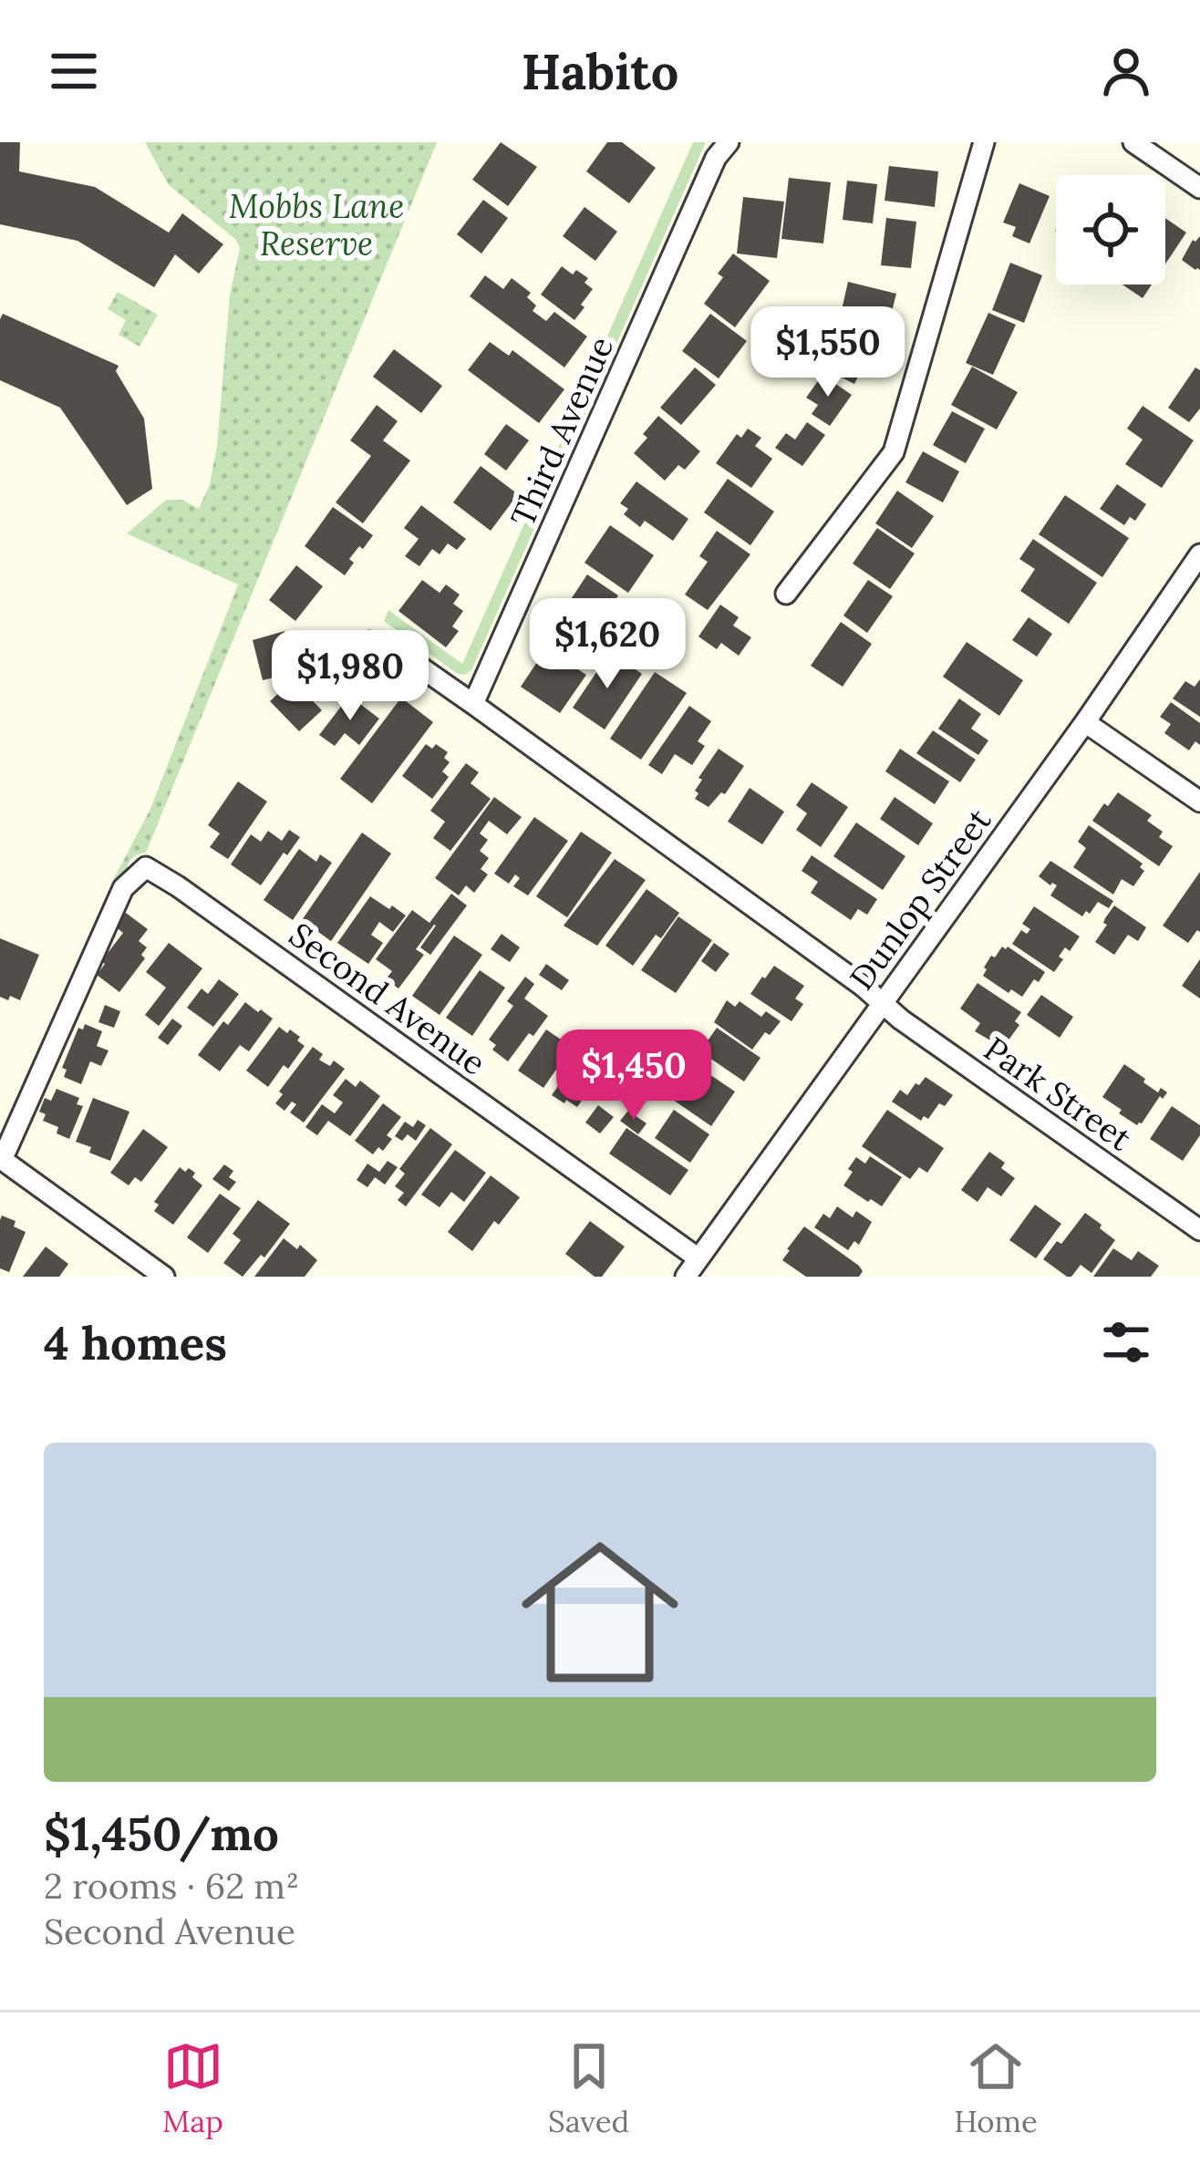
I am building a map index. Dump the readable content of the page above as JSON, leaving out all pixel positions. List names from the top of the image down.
{
  "streets": {
    "street": [
      "Third Avenue",
      "Dunlop Street",
      "Second Avenue",
      "Park Street"
    ]
  },
  "crossings": [
    ["Dunlop Street", "Second Avenue"],
    ["Dunlop Street", "Park Street"]
  ],
  "parks": ["Mobbs Lane Reserve"],
  "page": {
    "header": "Habito",
    "price": [
      "$1,550",
      "$1,620",
      "$1,980",
      "$1,450"
    ],
    "heading": "4 homes",
    "list": [
      {
        "name": "$1,450/mo",
        "note": "2 rooms · 62 m² · Second Avenue"
      }
    ],
    "tabs": ["Map", "Saved", "Home"]
  }
}
